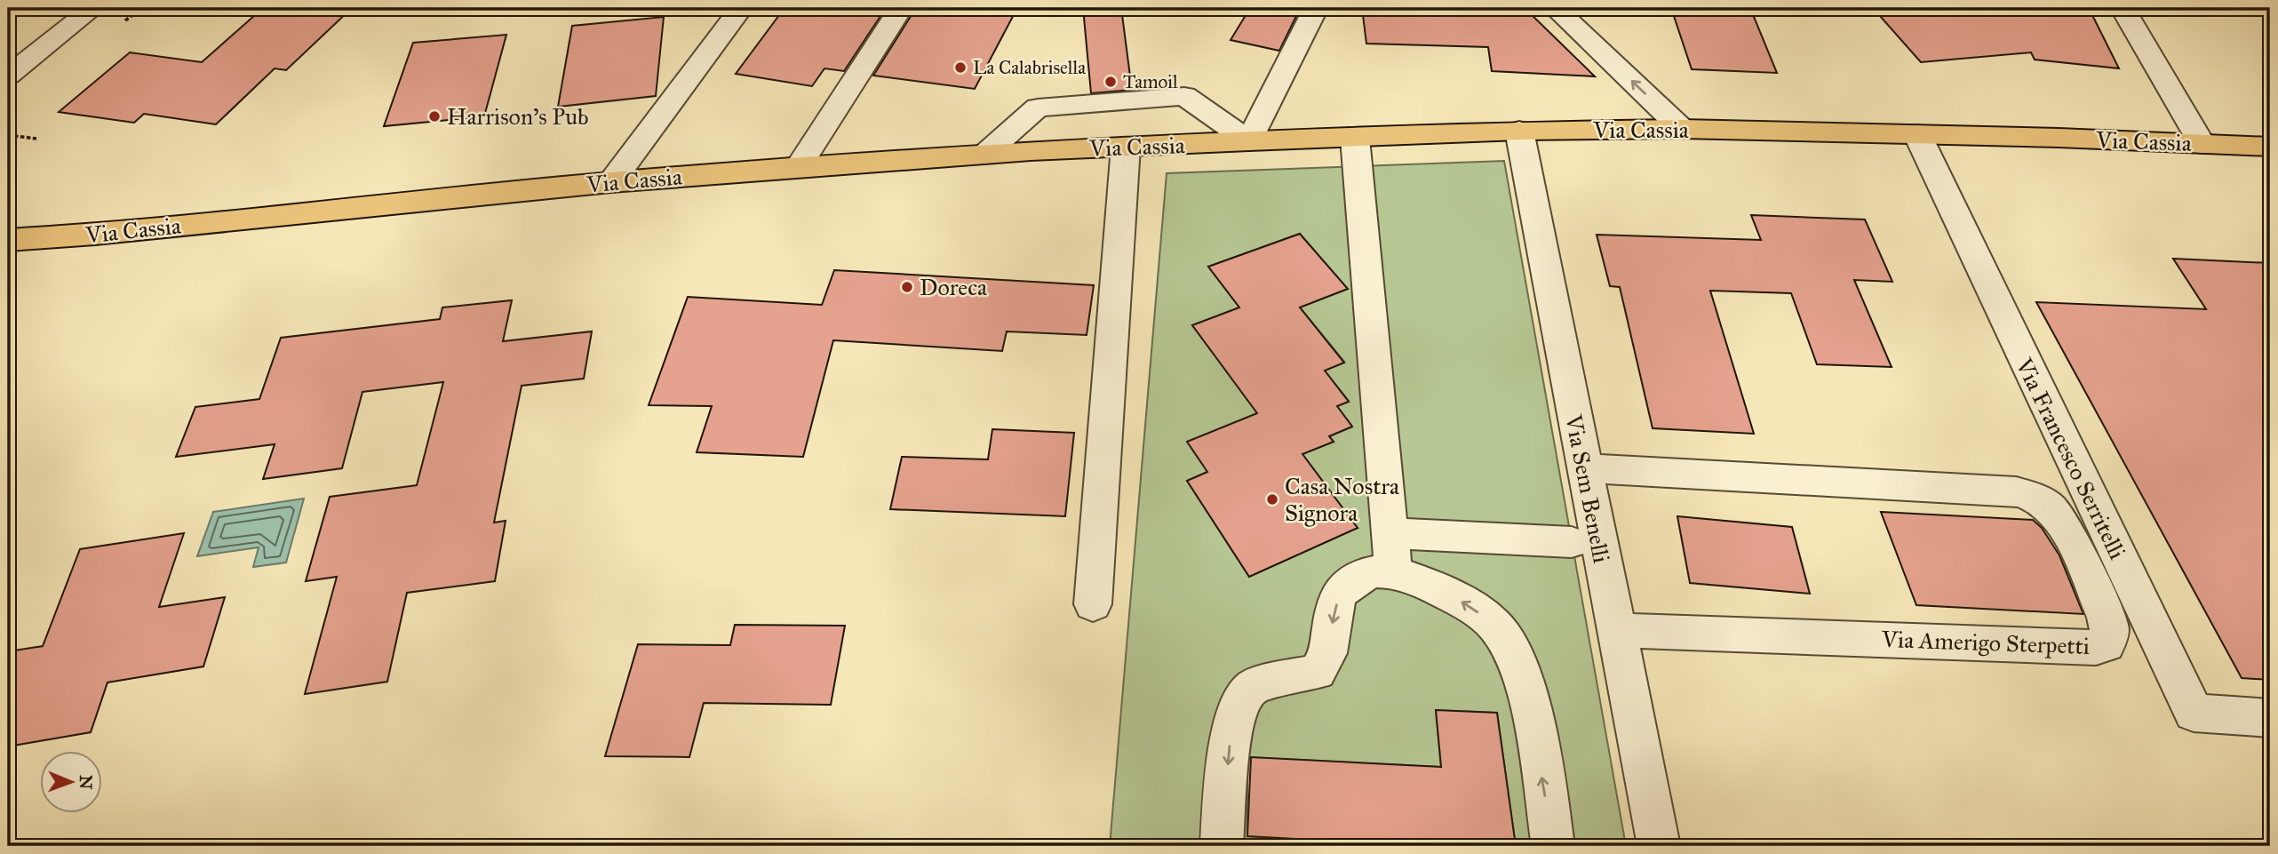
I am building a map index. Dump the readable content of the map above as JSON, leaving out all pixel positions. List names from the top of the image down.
{
  "streets": {
    "main road": ["Via Cassia"],
    "street": ["Via Francesco Serritelli", "Via Sem Benelli", "Via Amerigo Sterpetti"]
  },
  "crossings": [
    ["Via Cassia", "Via Francesco Serritelli"],
    ["Via Cassia", "Via Sem Benelli"],
    ["Via Sem Benelli", "Via Amerigo Sterpetti"]
  ],
  "places": [
    "La Calabrisella",
    "Tamoil",
    "Harrison's Pub",
    "Doreca",
    "Casa Nostra Signora"
  ],
  "north": "right"
}
